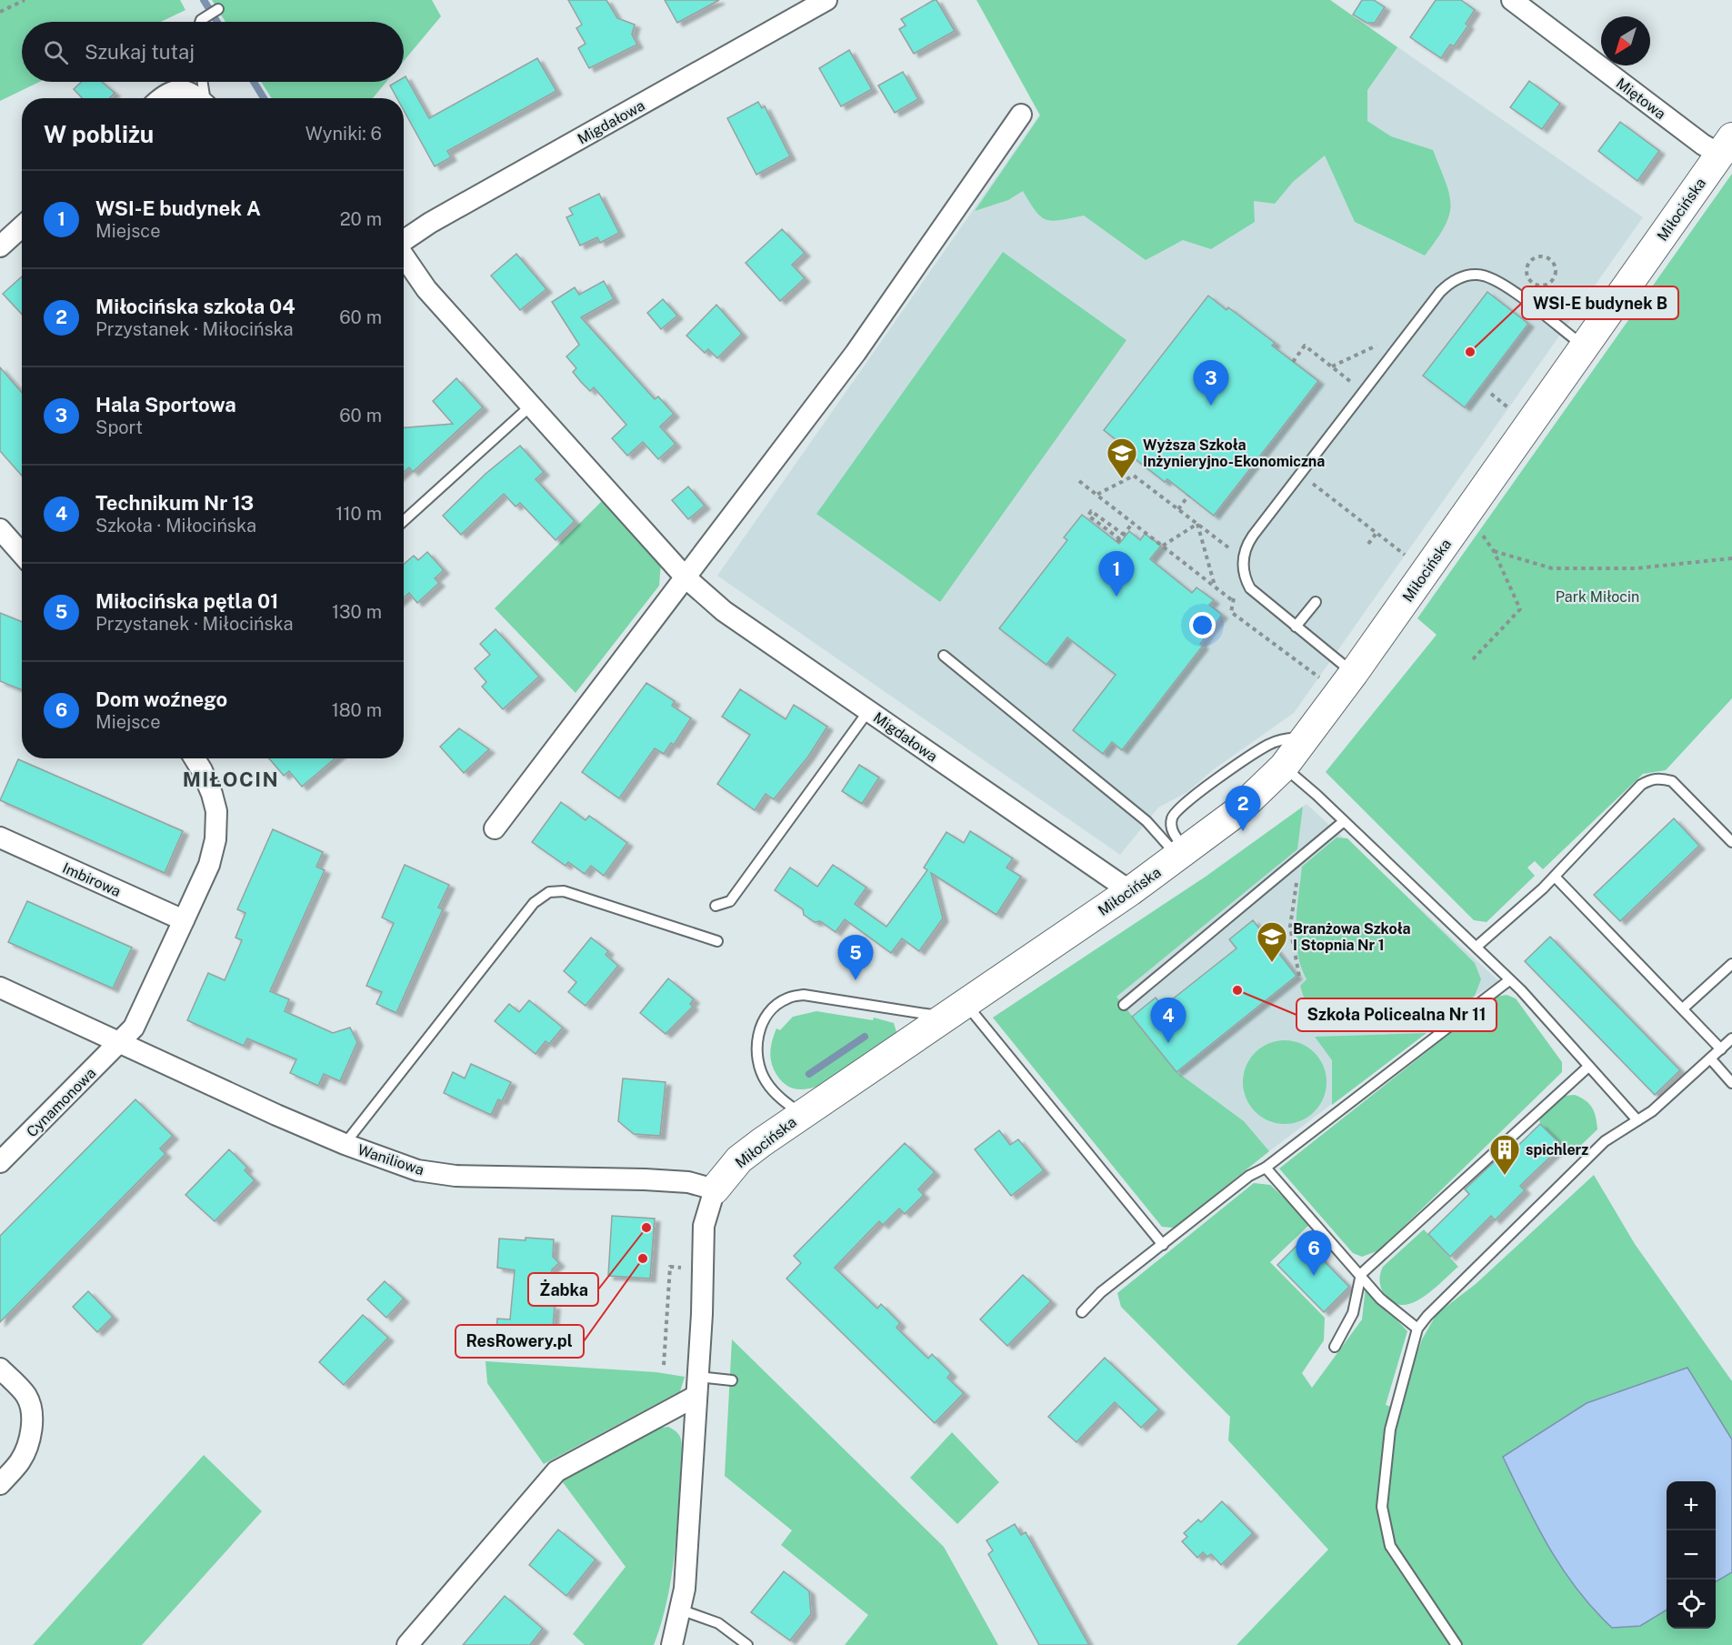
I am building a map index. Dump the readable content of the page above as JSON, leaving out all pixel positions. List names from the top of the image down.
{
  "streets": {
    "street": [
      "Miętowa",
      "Migdałowa",
      "Miłocińska",
      "Imbirowa",
      "Cynamonowa",
      "Waniliowa"
    ]
  },
  "crossings": [
    ["Miętowa", "Miłocińska"],
    ["Migdałowa", "Miłocińska"],
    ["Miłocińska", "Waniliowa"],
    ["Cynamonowa", "Waniliowa"]
  ],
  "districts": ["MIŁOCIN"],
  "parks": ["Park Miłocin"],
  "places": {
    "other": [
      "WSI-E budynek B",
      "Szkoła Policealna Nr 11",
      "Żabka",
      "ResRowery.pl"
    ],
    "school or university": ["Wyższa Szkoła Inżynieryjno-Ekonomiczna", "Branżowa Szkoła I Stopnia Nr 1"],
    "building": ["spichlerz"]
  },
  "north": "bottom left",
  "page": {
    "search": "Szukaj tutaj",
    "heading": ["W pobliżu", "Wyniki: 6"],
    "list": [
      {
        "mark": "1",
        "name": "WSI-E budynek A",
        "note": "Miejsce",
        "value": "20 m"
      },
      {
        "mark": "2",
        "name": "Miłocińska szkoła 04",
        "note": "Przystanek · Miłocińska",
        "value": "60 m"
      },
      {
        "mark": "3",
        "name": "Hala Sportowa",
        "note": "Sport",
        "value": "60 m"
      },
      {
        "mark": "4",
        "name": "Technikum Nr 13",
        "note": "Szkoła · Miłocińska",
        "value": "110 m"
      },
      {
        "mark": "5",
        "name": "Miłocińska pętla 01",
        "note": "Przystanek · Miłocińska",
        "value": "130 m"
      },
      {
        "mark": "6",
        "name": "Dom woźnego",
        "note": "Miejsce",
        "value": "180 m"
      }
    ],
    "pins": [
      "3",
      "1",
      "2",
      "5",
      "4",
      "6"
    ],
    "map_buttons": ["+", "−"]
  }
}
